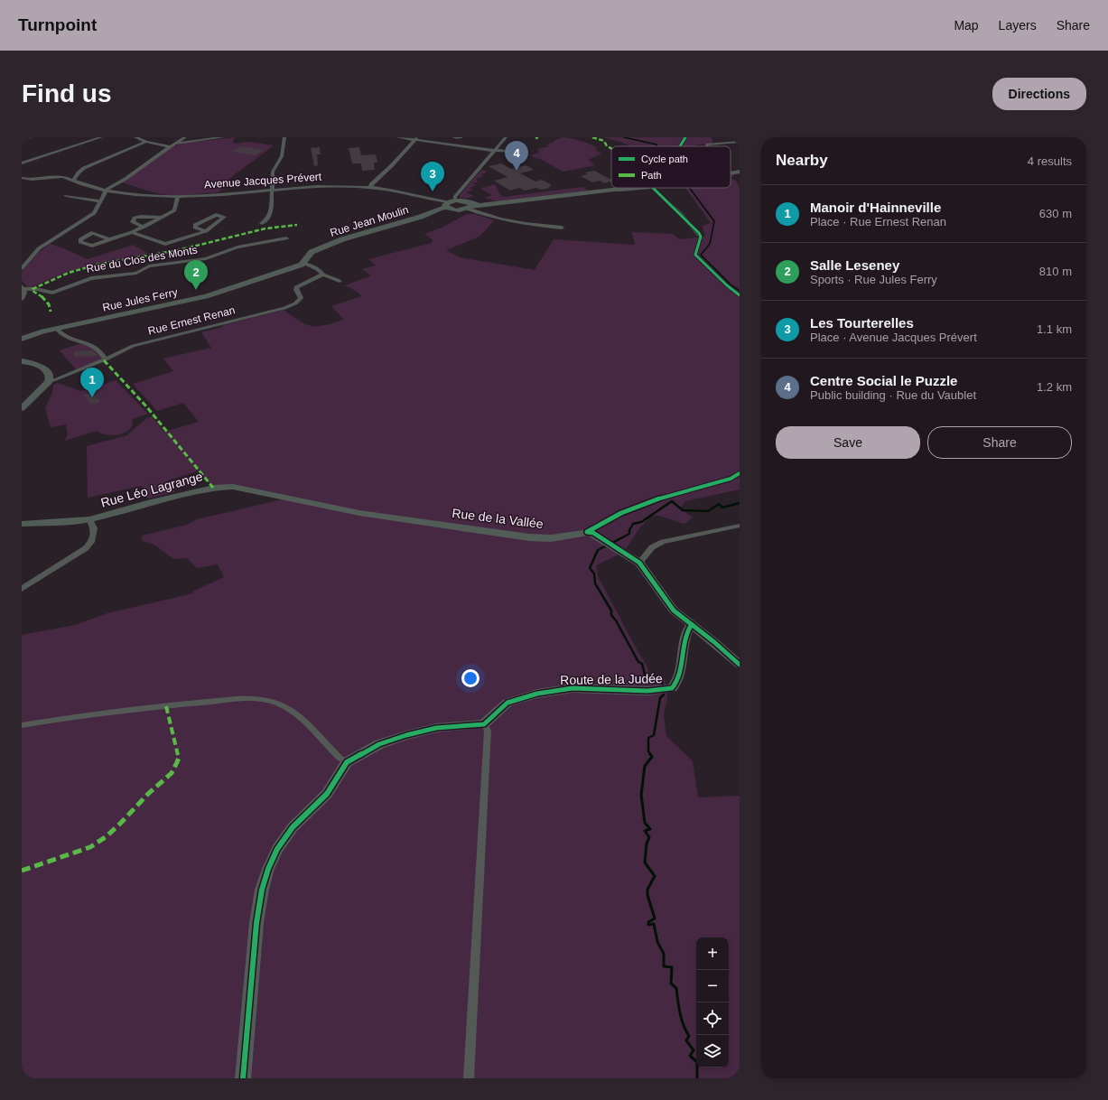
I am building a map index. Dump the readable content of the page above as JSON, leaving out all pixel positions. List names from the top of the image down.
{
  "streets": {
    "street": [
      "Avenue Jacques Prévert",
      "Rue Jean Moulin",
      "Rue du Clos des Monts",
      "Rue Jules Ferry",
      "Rue Ernest Renan",
      "Rue Léo Lagrange",
      "Rue de la Vallée",
      "Route de la Judée"
    ]
  },
  "crossings": [
    ["Avenue Jacques Prévert", "Rue Jean Moulin"],
    ["Rue Jean Moulin", "Rue Jules Ferry"],
    ["Rue Léo Lagrange", "Rue de la Vallée"]
  ],
  "legend": ["Cycle path", "Path"],
  "page": {
    "header": "Turnpoint",
    "nav": ["Map", "Layers", "Share"],
    "buttons": [
      "Directions",
      ["Save", "Share"]
    ],
    "title": "Find us",
    "heading": ["Nearby", "4 results"],
    "pins": [
      "4",
      "3",
      "2",
      "1"
    ],
    "list": [
      {
        "mark": "1",
        "name": "Manoir d'Hainneville",
        "note": "Place · Rue Ernest Renan",
        "value": "630 m"
      },
      {
        "mark": "2",
        "name": "Salle Leseney",
        "note": "Sports · Rue Jules Ferry",
        "value": "810 m"
      },
      {
        "mark": "3",
        "name": "Les Tourterelles",
        "note": "Place · Avenue Jacques Prévert",
        "value": "1.1 km"
      },
      {
        "mark": "4",
        "name": "Centre Social le Puzzle",
        "note": "Public building · Rue du Vaublet",
        "value": "1.2 km"
      }
    ],
    "map_buttons": ["+", "−"]
  }
}
